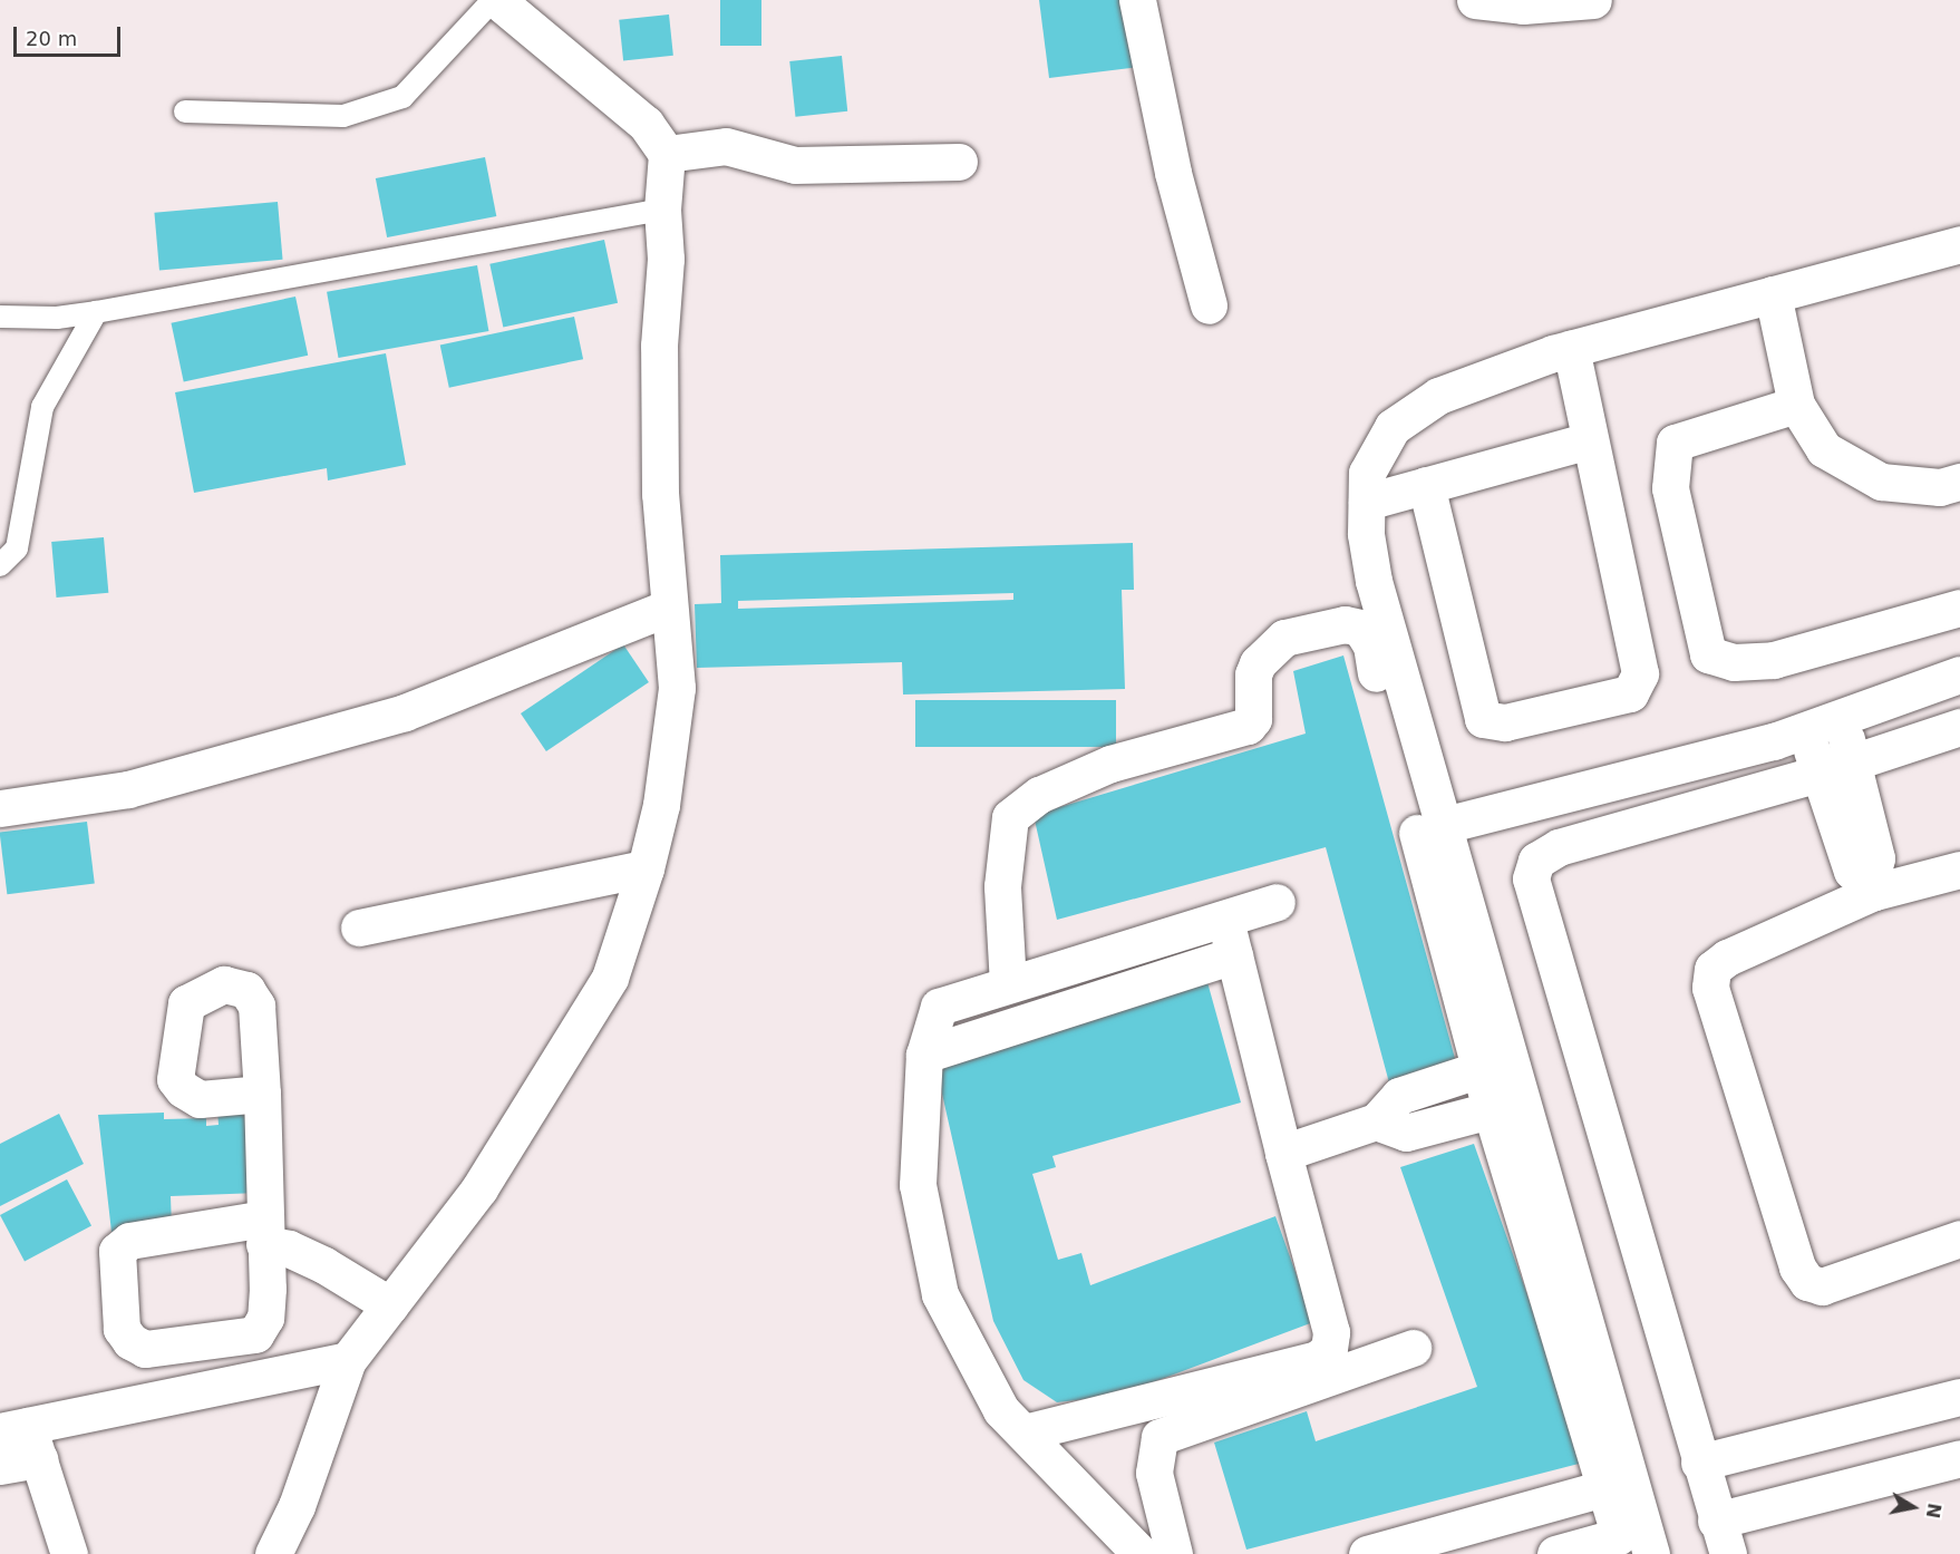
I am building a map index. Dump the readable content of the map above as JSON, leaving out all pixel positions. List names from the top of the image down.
{
  "scale_bar": "20 m",
  "north": "right"
}
